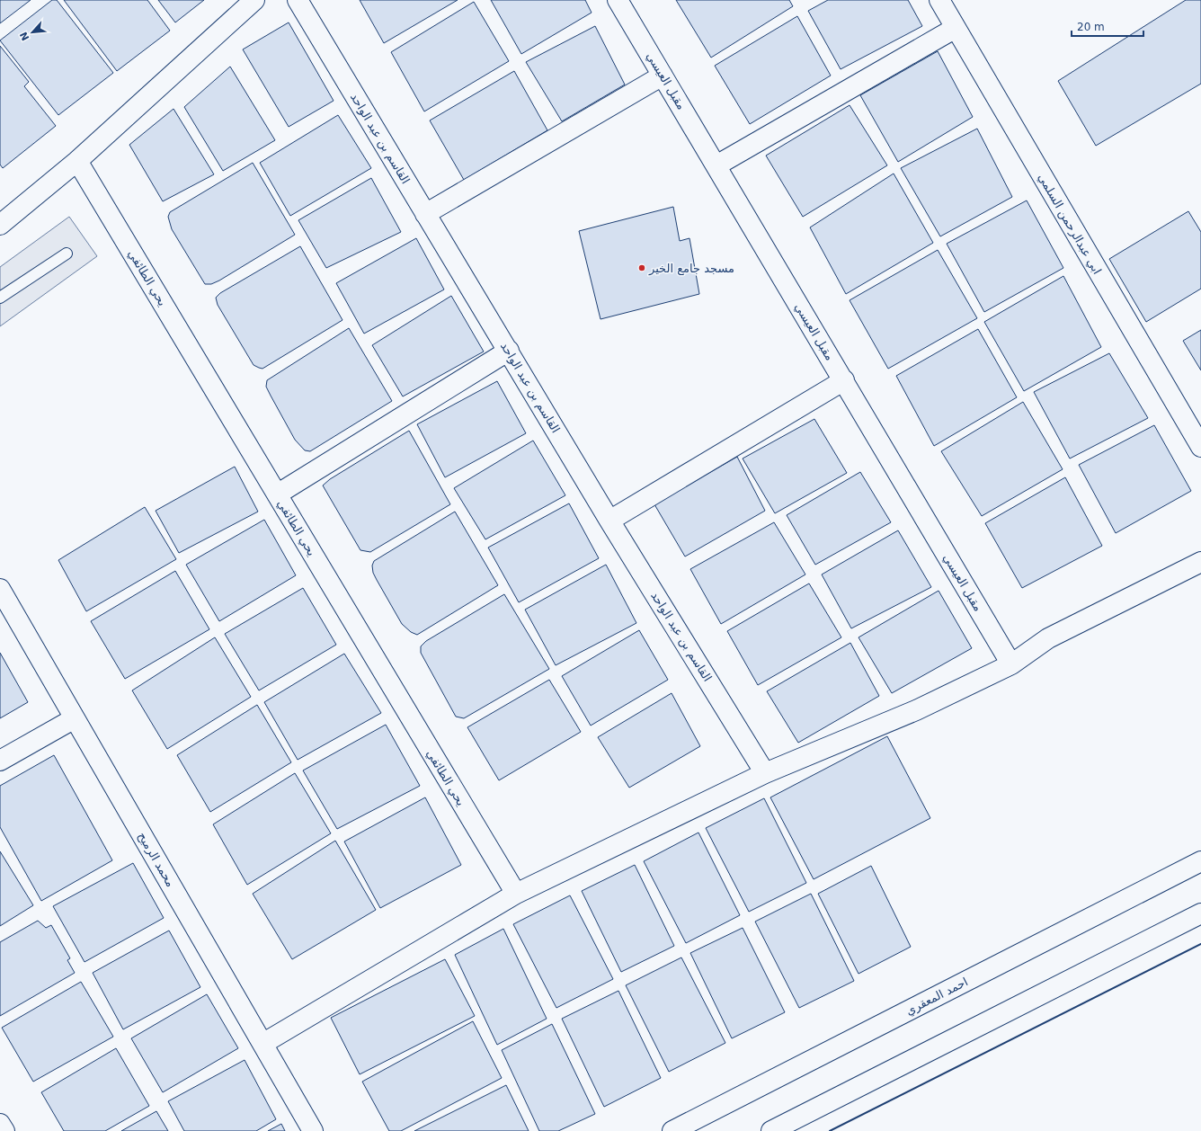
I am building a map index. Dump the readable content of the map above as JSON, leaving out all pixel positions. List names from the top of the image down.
{
  "streets": {
    "street": [
      "مقبل العيسي",
      "القاسم بن عبد الواحد",
      "ابي عبدالرحمن السلمي",
      "يحي الطائفي",
      "محمد الرميح",
      "احمد المعقري"
    ]
  },
  "places": ["مسجد جامع الخير"],
  "scale_bar": "20 m",
  "north": "bottom left"
}
